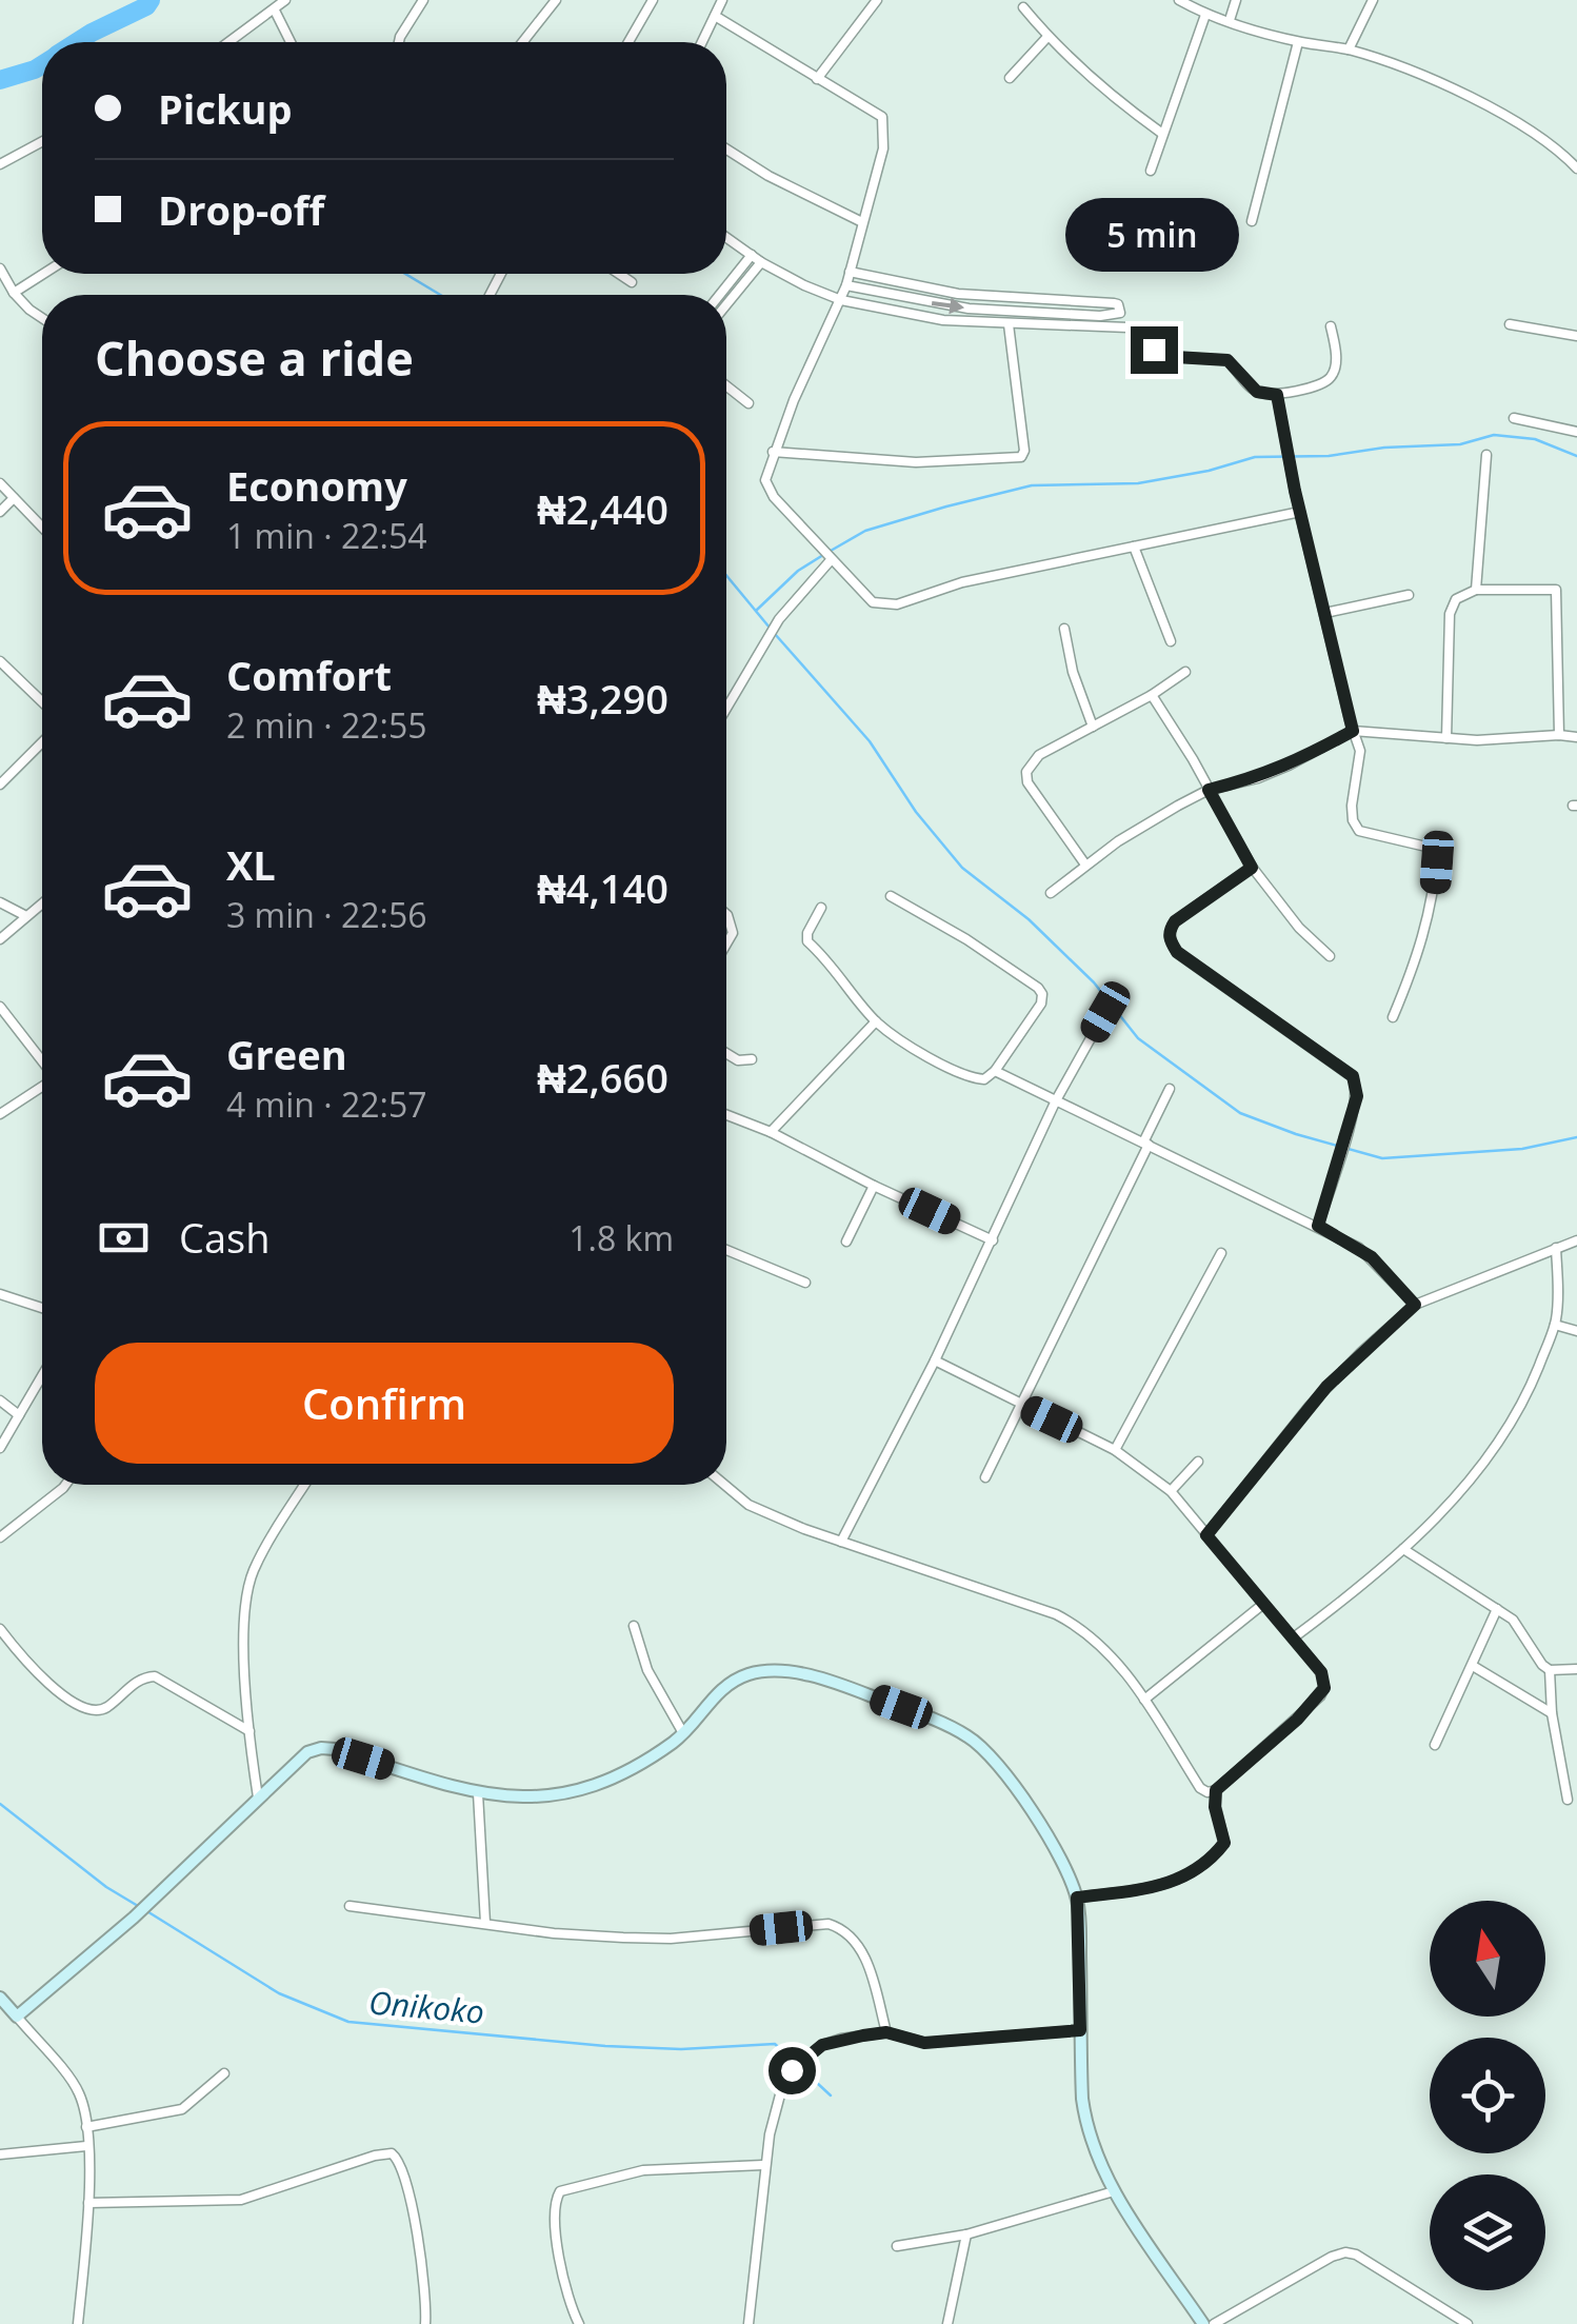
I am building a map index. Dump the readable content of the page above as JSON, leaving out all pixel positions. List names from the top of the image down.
{
  "water": ["Onikoko"],
  "north": "top",
  "page": {
    "banner": ["Pickup", "Drop-off"],
    "bubble": "5 min",
    "heading": "Choose a ride",
    "list": [
      {
        "name": "Economy",
        "note": "1 min · 22:54",
        "value": "₦2,440"
      },
      {
        "name": "Comfort",
        "note": "2 min · 22:55",
        "value": "₦3,290"
      },
      {
        "name": "XL",
        "note": "3 min · 22:56",
        "value": "₦4,140"
      },
      {
        "name": "Green",
        "note": "4 min · 22:57",
        "value": "₦2,660"
      }
    ],
    "pay": ["Cash", "1.8 km"],
    "buttons": "Confirm"
  }
}
